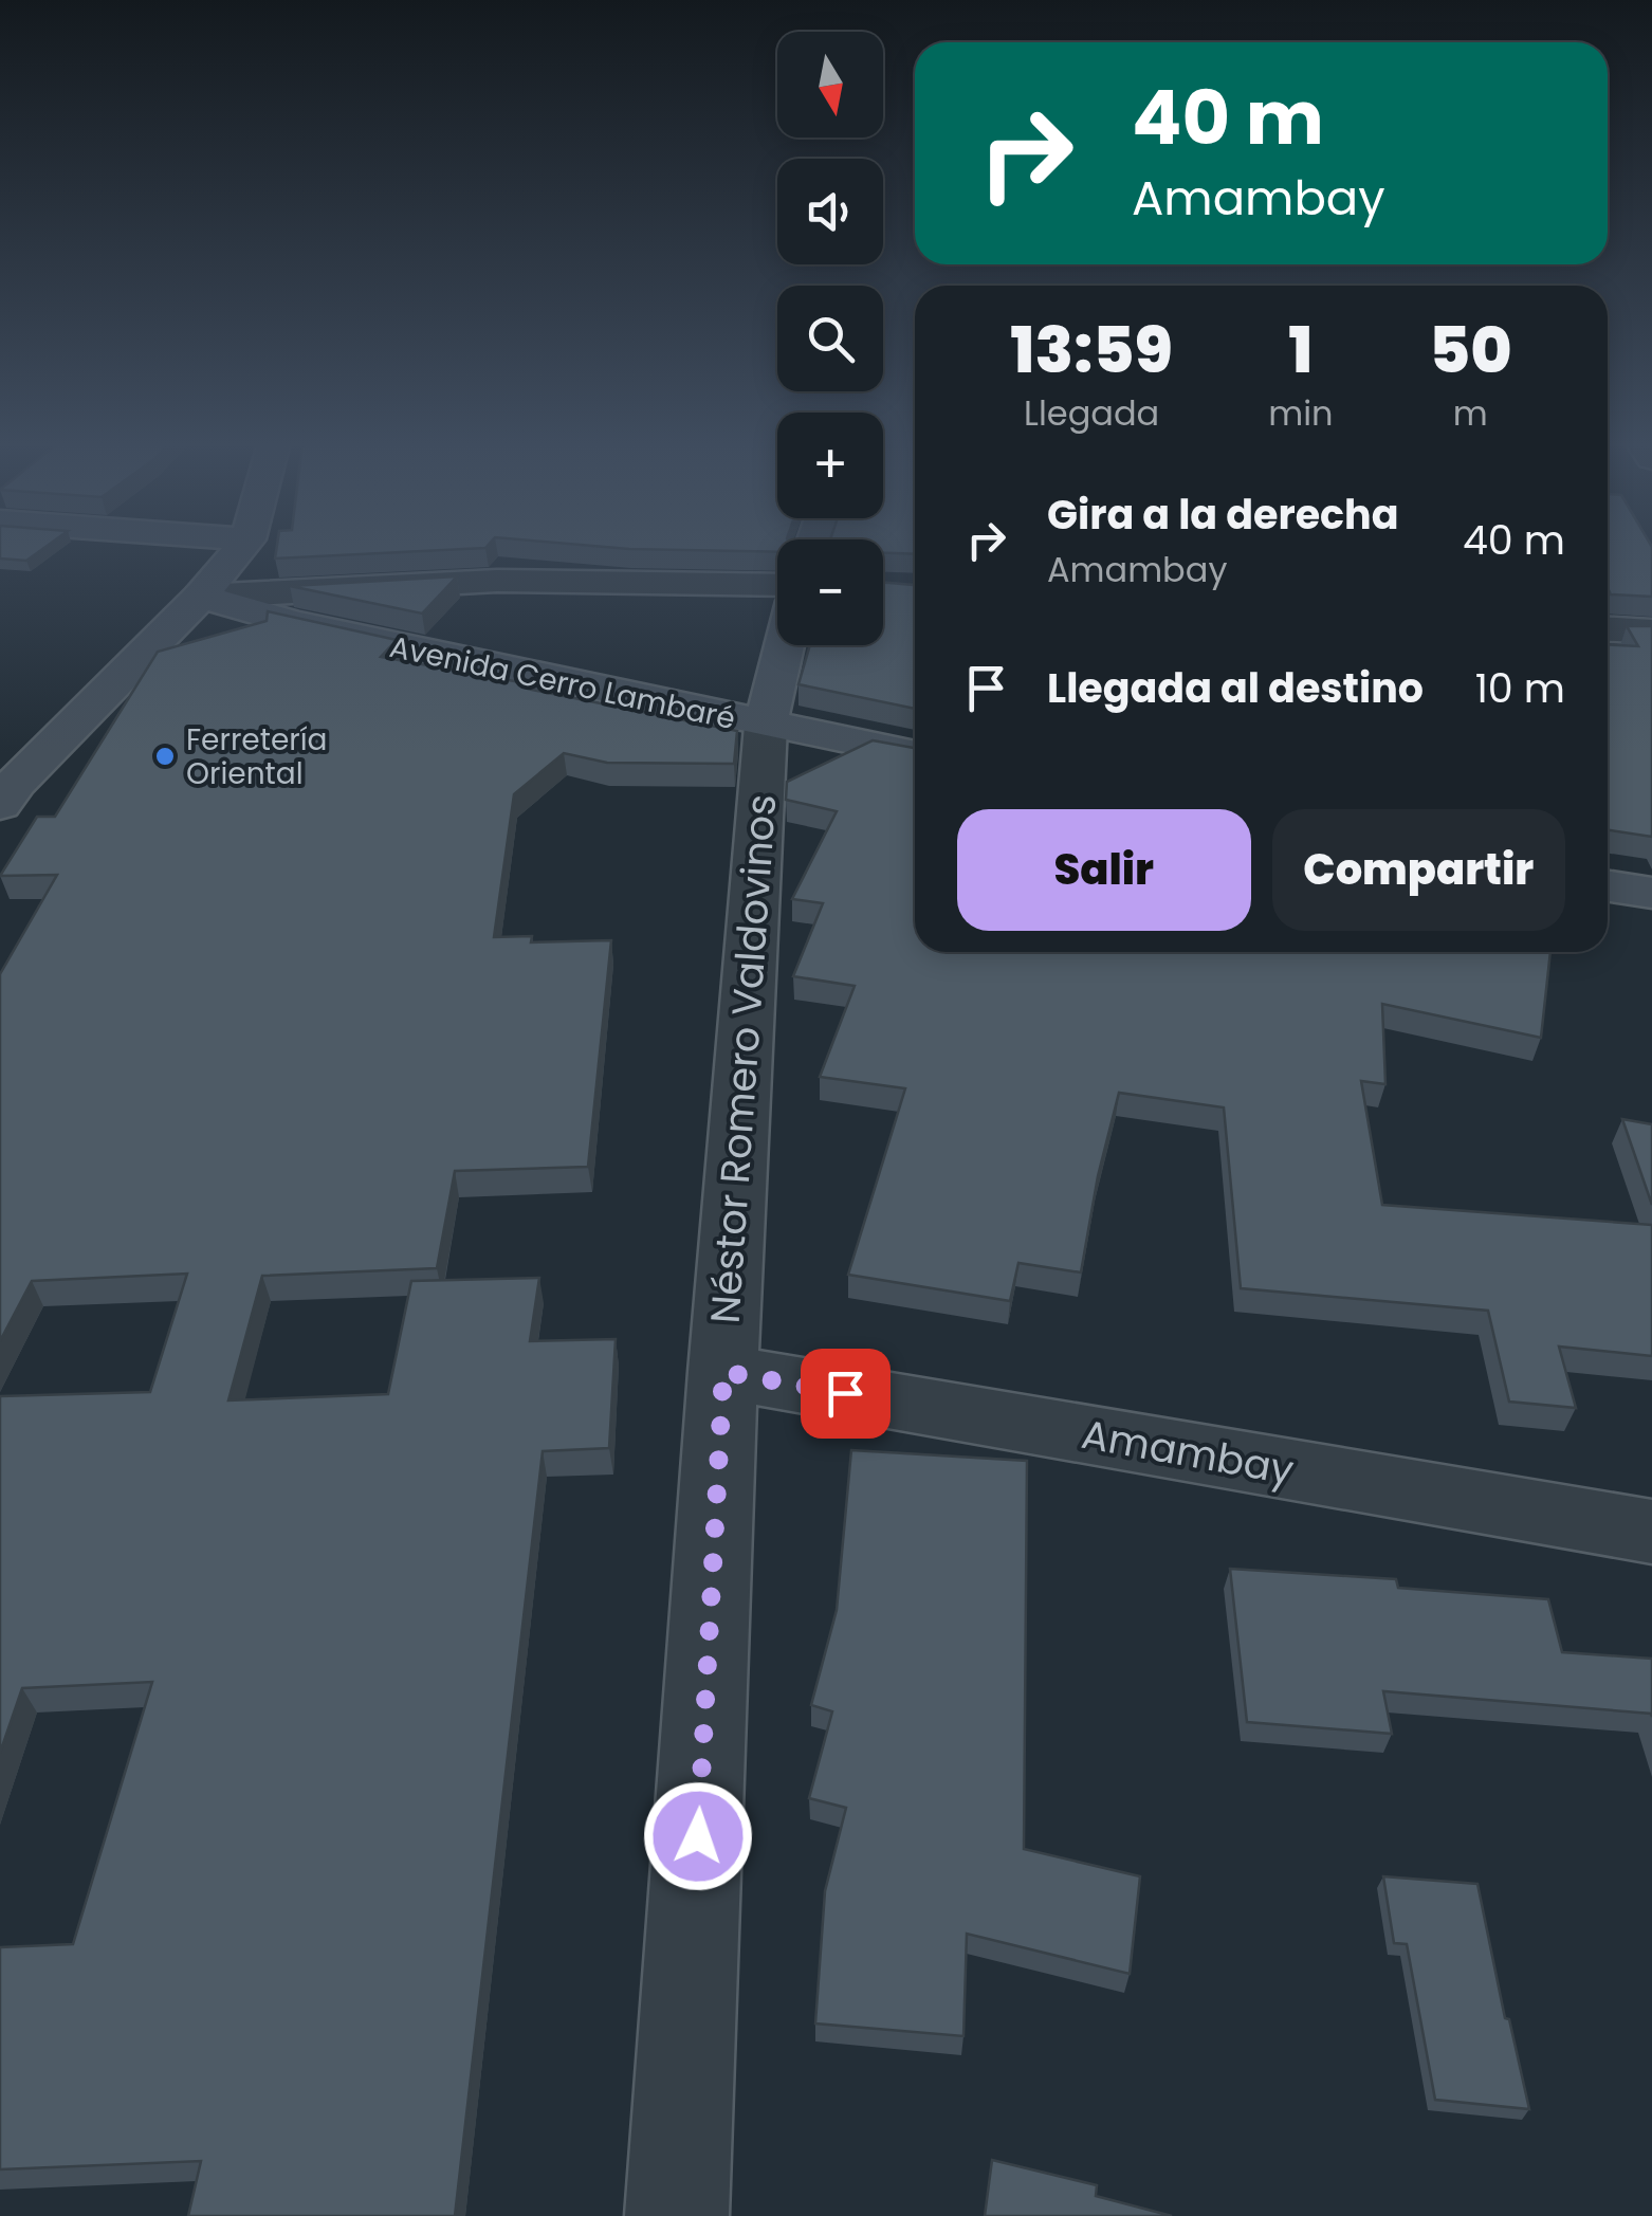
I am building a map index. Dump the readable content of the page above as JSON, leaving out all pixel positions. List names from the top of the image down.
{
  "streets": {
    "main road": ["Avenida Cerro Lambaré"],
    "street": ["Néstor Romero Valdovinos", "Amambay"]
  },
  "crossings": [
    ["Avenida Cerro Lambaré", "Néstor Romero Valdovinos"],
    ["Néstor Romero Valdovinos", "Amambay"]
  ],
  "places": ["Ferretería Oriental"],
  "north": "bottom",
  "page": {
    "map_buttons": ["+", "−"],
    "turn": ["40 m", "Amambay"],
    "eta": [
      "13:59",
      "Llegada",
      "1",
      "min",
      "50",
      "m"
    ],
    "list": [
      {
        "name": "Gira a la derecha",
        "note": "Amambay",
        "value": "40 m"
      },
      {
        "name": "Llegada al destino",
        "value": "10 m"
      }
    ],
    "buttons": ["Salir", "Compartir"]
  }
}
